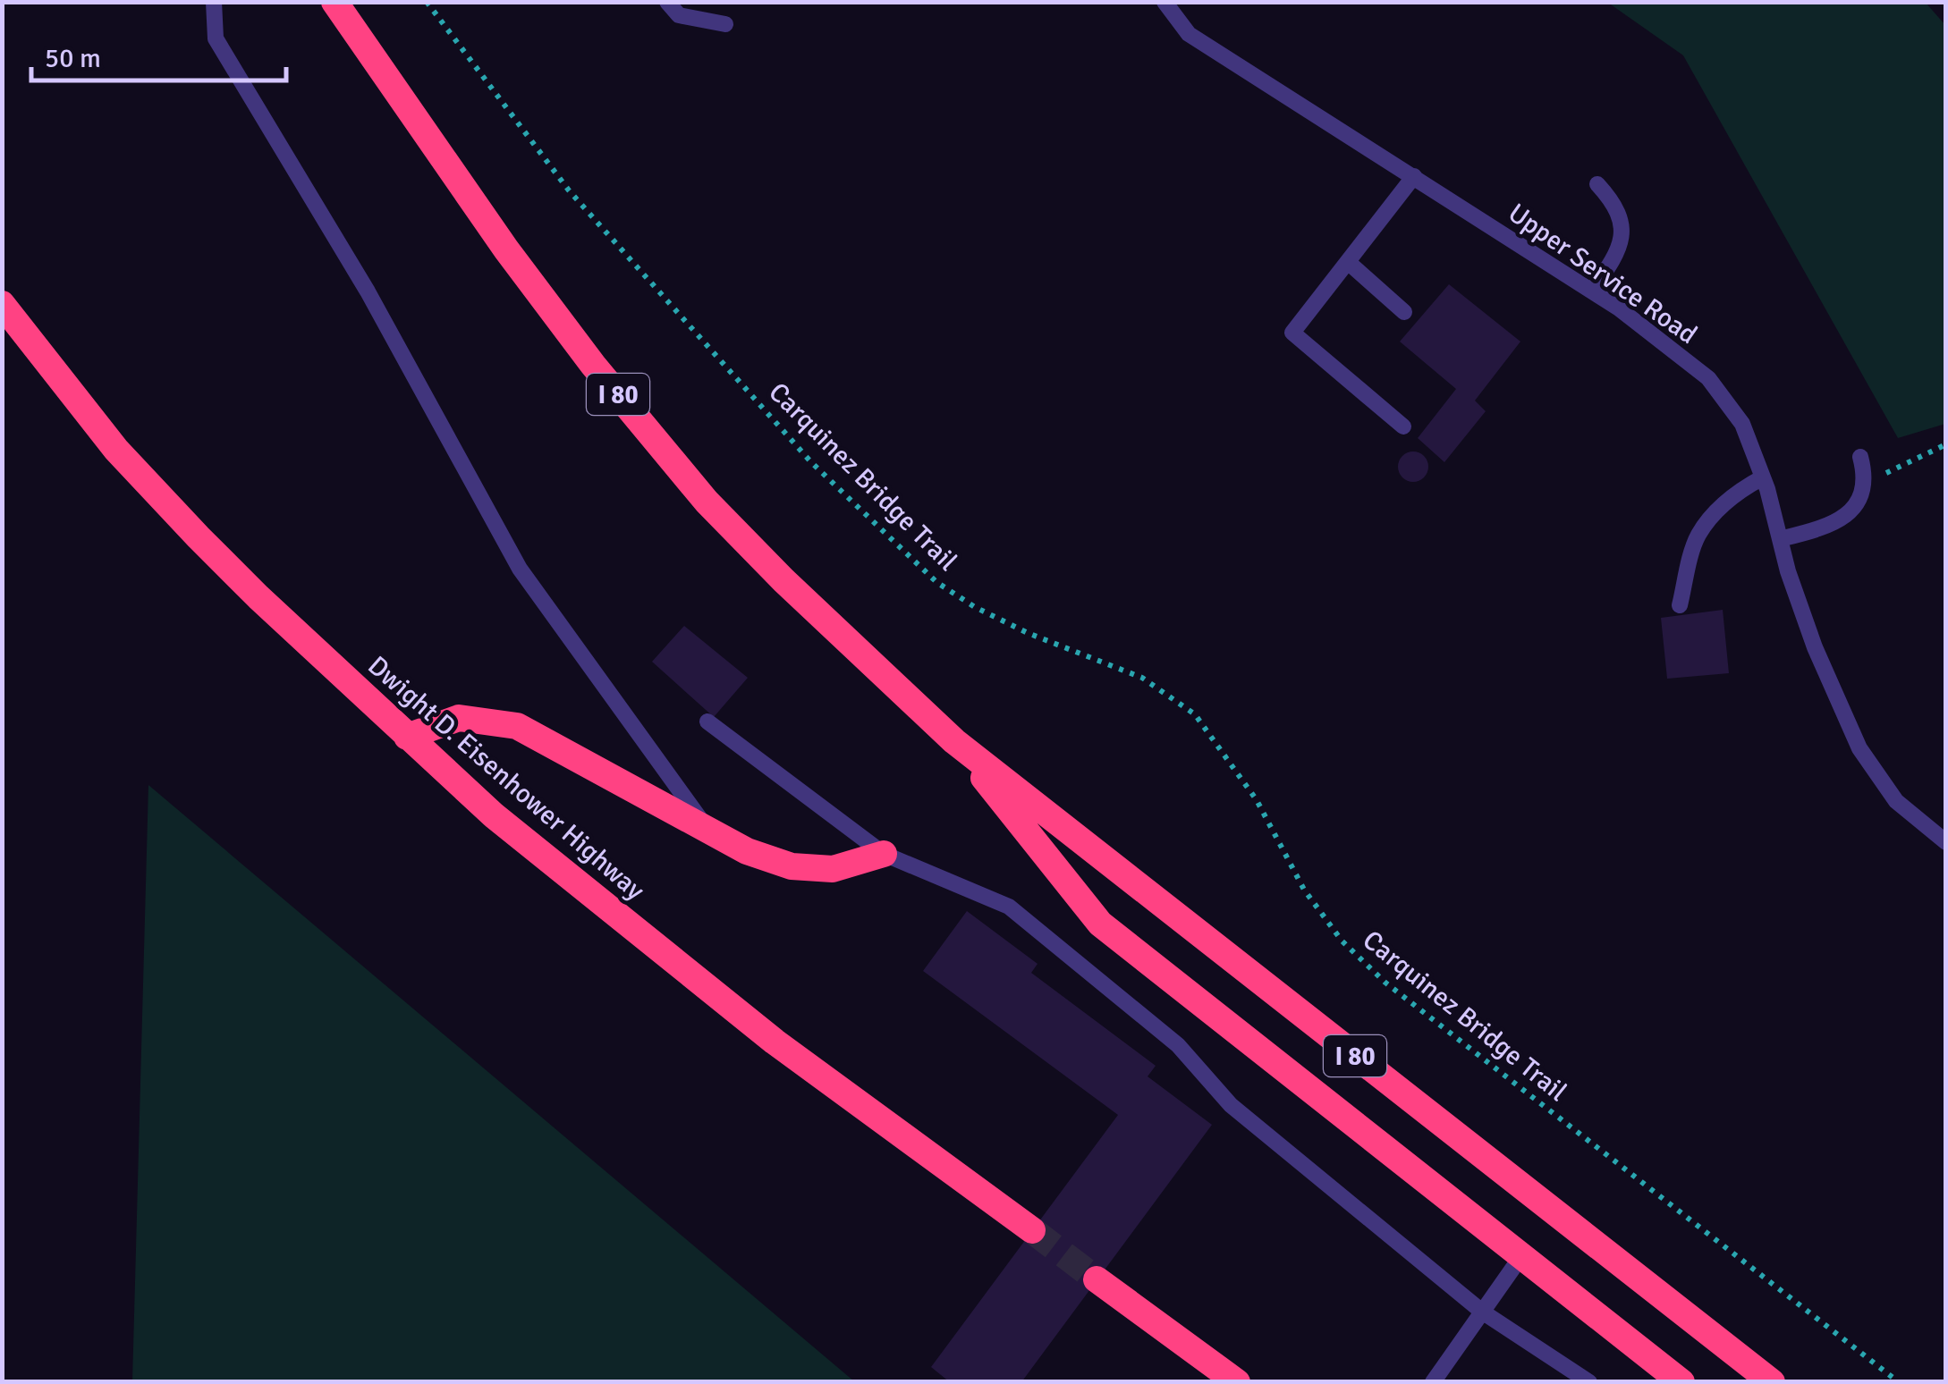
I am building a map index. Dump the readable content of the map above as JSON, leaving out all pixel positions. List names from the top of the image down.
{
  "streets": {
    "highway": ["I 80", "Dwight D. Eisenhower Highway"],
    "lane": ["Upper Service Road"],
    "path": ["Carquinez Bridge Trail"]
  },
  "scale_bar": "50 m"
}
